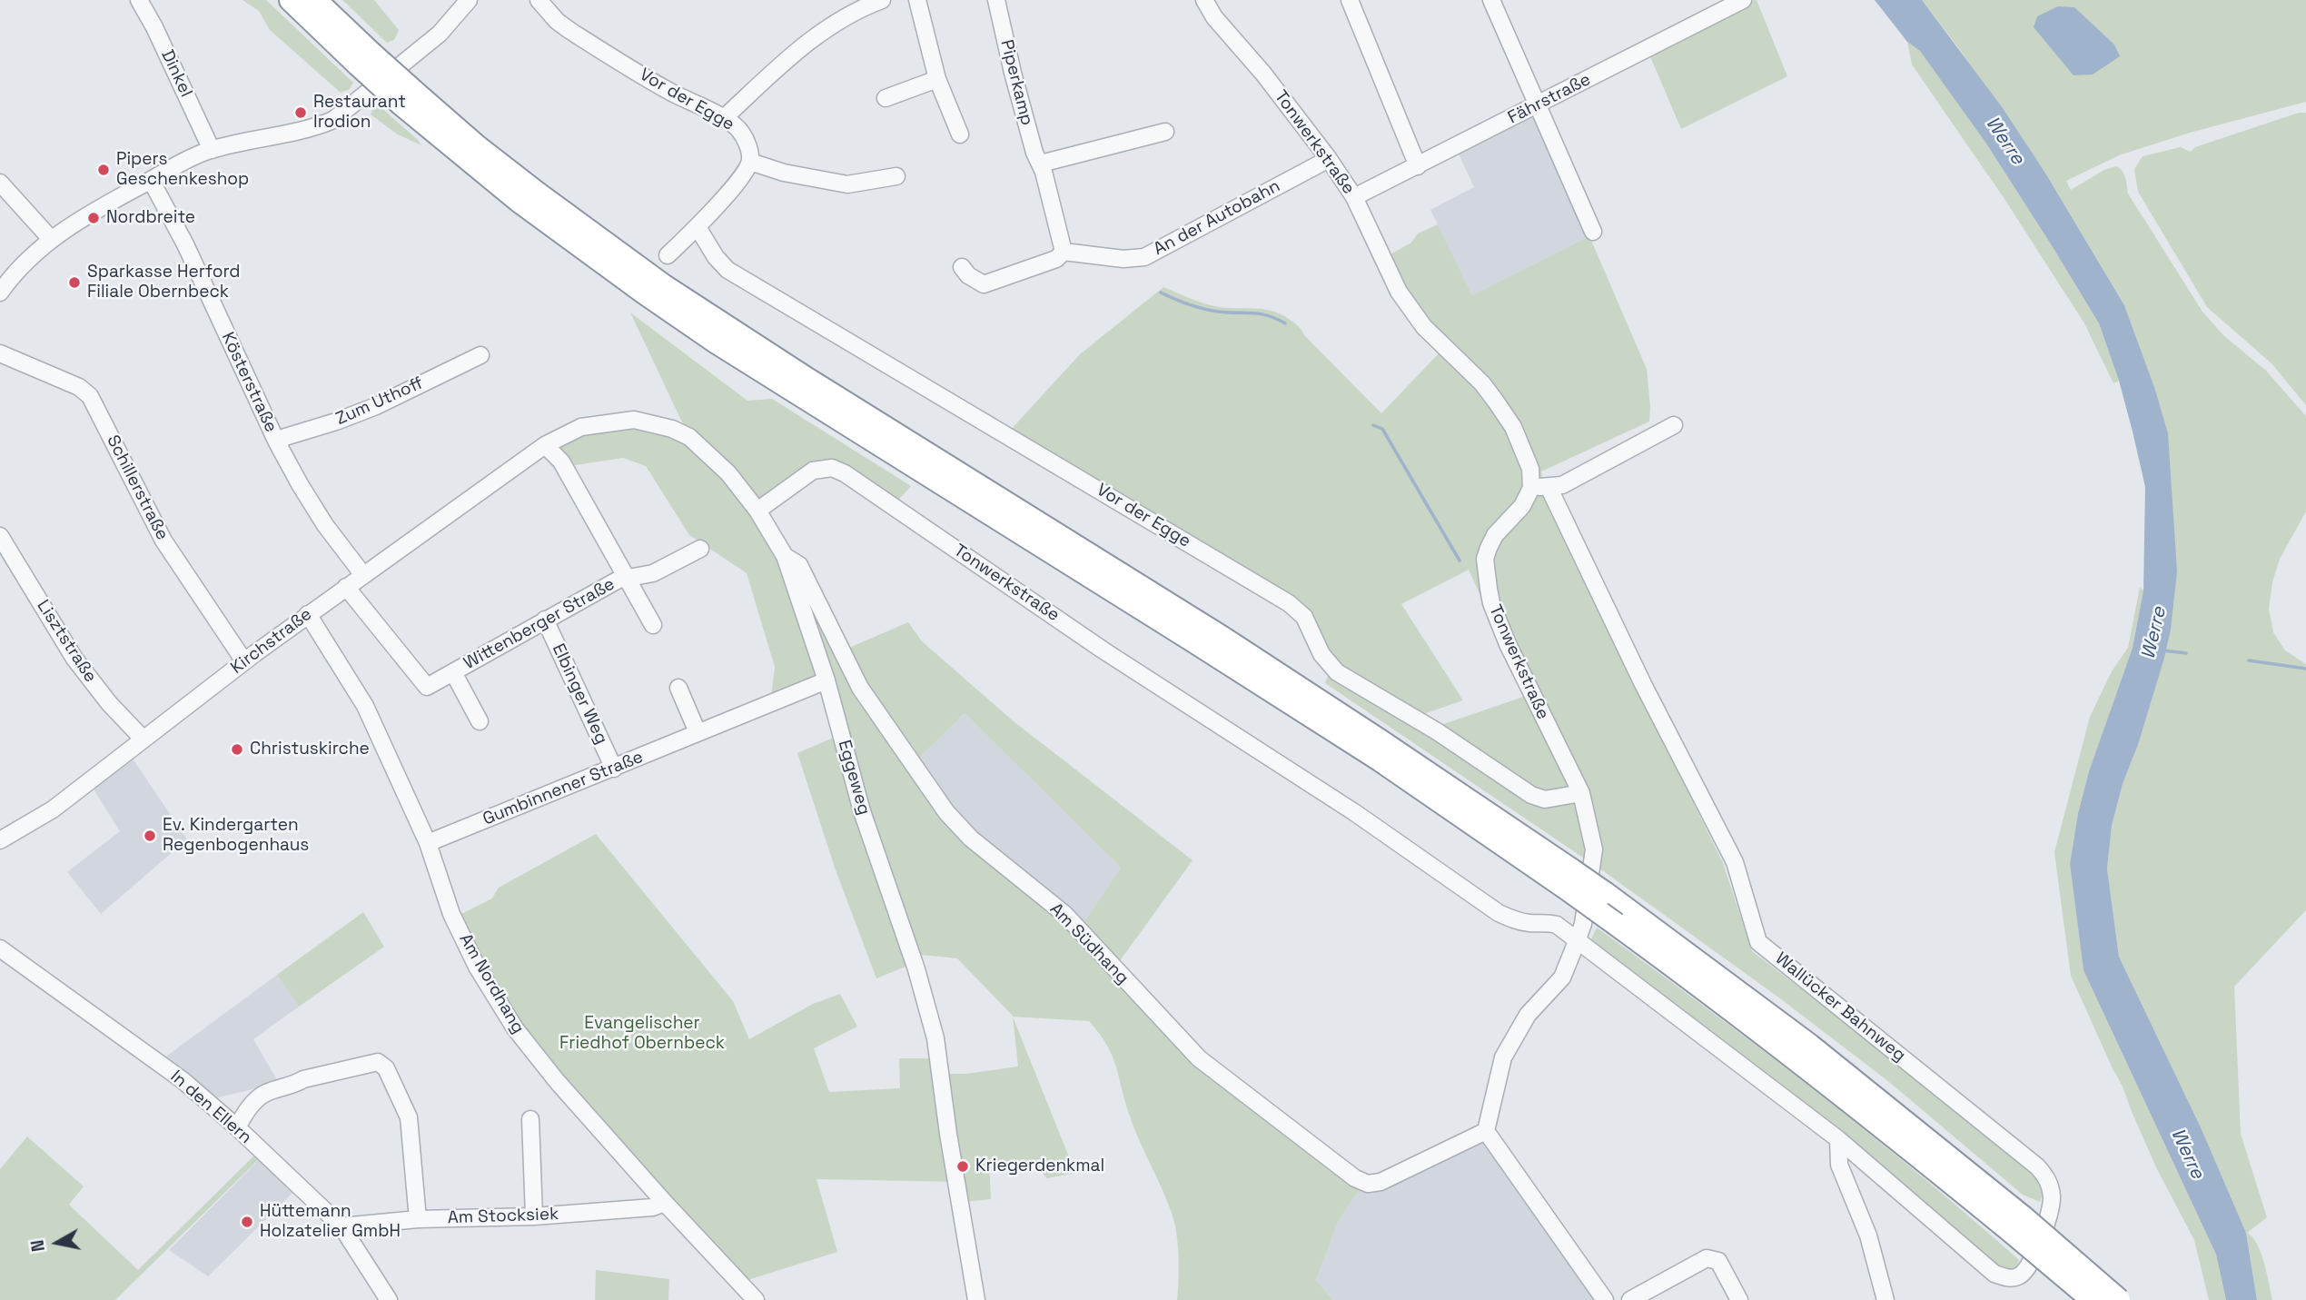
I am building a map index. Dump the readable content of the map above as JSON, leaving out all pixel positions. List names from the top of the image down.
{
  "streets": {
    "street": [
      "Dinkel",
      "Piperkamp",
      "Fährstraße",
      "Vor der Egge",
      "Tonwerkstraße",
      "An der Autobahn",
      "Kösterstraße",
      "Zum Uthoff",
      "Schillerstraße",
      "Wittenberger Straße",
      "Lisztstraße",
      "Kirchstraße",
      "Elbinger Weg",
      "Eggeweg",
      "Gumbinnener Straße",
      "Am Südhang",
      "Am Nordhang",
      "Wallücker Bahnweg",
      "In den Ellern",
      "Am Stocksiek"
    ]
  },
  "crossings": [
    ["Piperkamp", "An der Autobahn"],
    ["Fährstraße", "Tonwerkstraße"],
    ["Vor der Egge", "Tonwerkstraße"],
    ["Tonwerkstraße", "An der Autobahn"],
    ["Tonwerkstraße", "Eggeweg"],
    ["Tonwerkstraße", "Am Südhang"],
    ["Tonwerkstraße", "Wallücker Bahnweg"],
    ["Kösterstraße", "Zum Uthoff"],
    ["Kösterstraße", "Kirchstraße"],
    ["Schillerstraße", "Kirchstraße"],
    ["Wittenberger Straße", "Kirchstraße"],
    ["Wittenberger Straße", "Elbinger Weg"],
    ["Wittenberger Straße", "Eggeweg"],
    ["Lisztstraße", "Kirchstraße"],
    ["Kirchstraße", "Eggeweg"],
    ["Kirchstraße", "Am Nordhang"],
    ["Elbinger Weg", "Gumbinnener Straße"],
    ["Eggeweg", "Gumbinnener Straße"],
    ["Eggeweg", "Am Südhang"],
    ["Gumbinnener Straße", "Am Nordhang"],
    ["Am Nordhang", "Am Stocksiek"],
    ["In den Ellern", "Am Stocksiek"]
  ],
  "water": ["Werre"],
  "parks": ["Evangelischer Friedhof Obernbeck"],
  "places": [
    "Restaurant Irodion",
    "Pipers Geschenkeshop",
    "Nordbreite",
    "Sparkasse Herford Filiale Obernbeck",
    "Christuskirche",
    "Ev. Kindergarten Regenbogenhaus",
    "Kriegerdenkmal",
    "Hüttemann Holzatelier GmbH"
  ],
  "north": "left"
}
